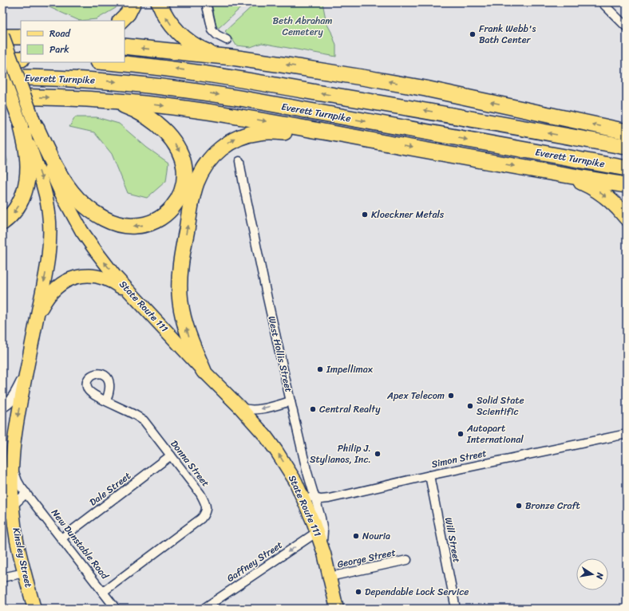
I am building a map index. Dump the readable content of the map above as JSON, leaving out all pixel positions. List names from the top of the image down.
{
  "streets": {
    "highway": ["Everett Turnpike"],
    "main road": ["State Route 111", "West Hollis Street", "Kinsley Street"],
    "street": [
      "Simon Street",
      "Donna Street",
      "Dale Street",
      "Will Street",
      "New Dunstable Road",
      "George Street",
      "Gaffney Street"
    ]
  },
  "crossings": [
    ["Everett Turnpike", "State Route 111"],
    ["State Route 111", "West Hollis Street"],
    ["State Route 111", "New Dunstable Road"],
    ["State Route 111", "Kinsley Street"],
    ["State Route 111", "Gaffney Street"],
    ["West Hollis Street", "Simon Street"],
    ["West Hollis Street", "George Street"],
    ["Simon Street", "Will Street"],
    ["Donna Street", "Dale Street"],
    ["Donna Street", "New Dunstable Road"],
    ["Dale Street", "New Dunstable Road"]
  ],
  "one_way": ["Gaffney Street"],
  "parks": ["Beth Abraham Cemetery"],
  "places": [
    "Frank Webb's Bath Center",
    "Kloeckner Metals",
    "Impellimax",
    "Apex Telecom",
    "Solid State Scientific",
    "Central Realty",
    "Autopart International",
    "Philip J. Stylianos, Inc.",
    "Bronze Craft",
    "Nouria",
    "Dependable Lock Service"
  ],
  "legend": ["Road", "Park"],
  "north": "right"
}
